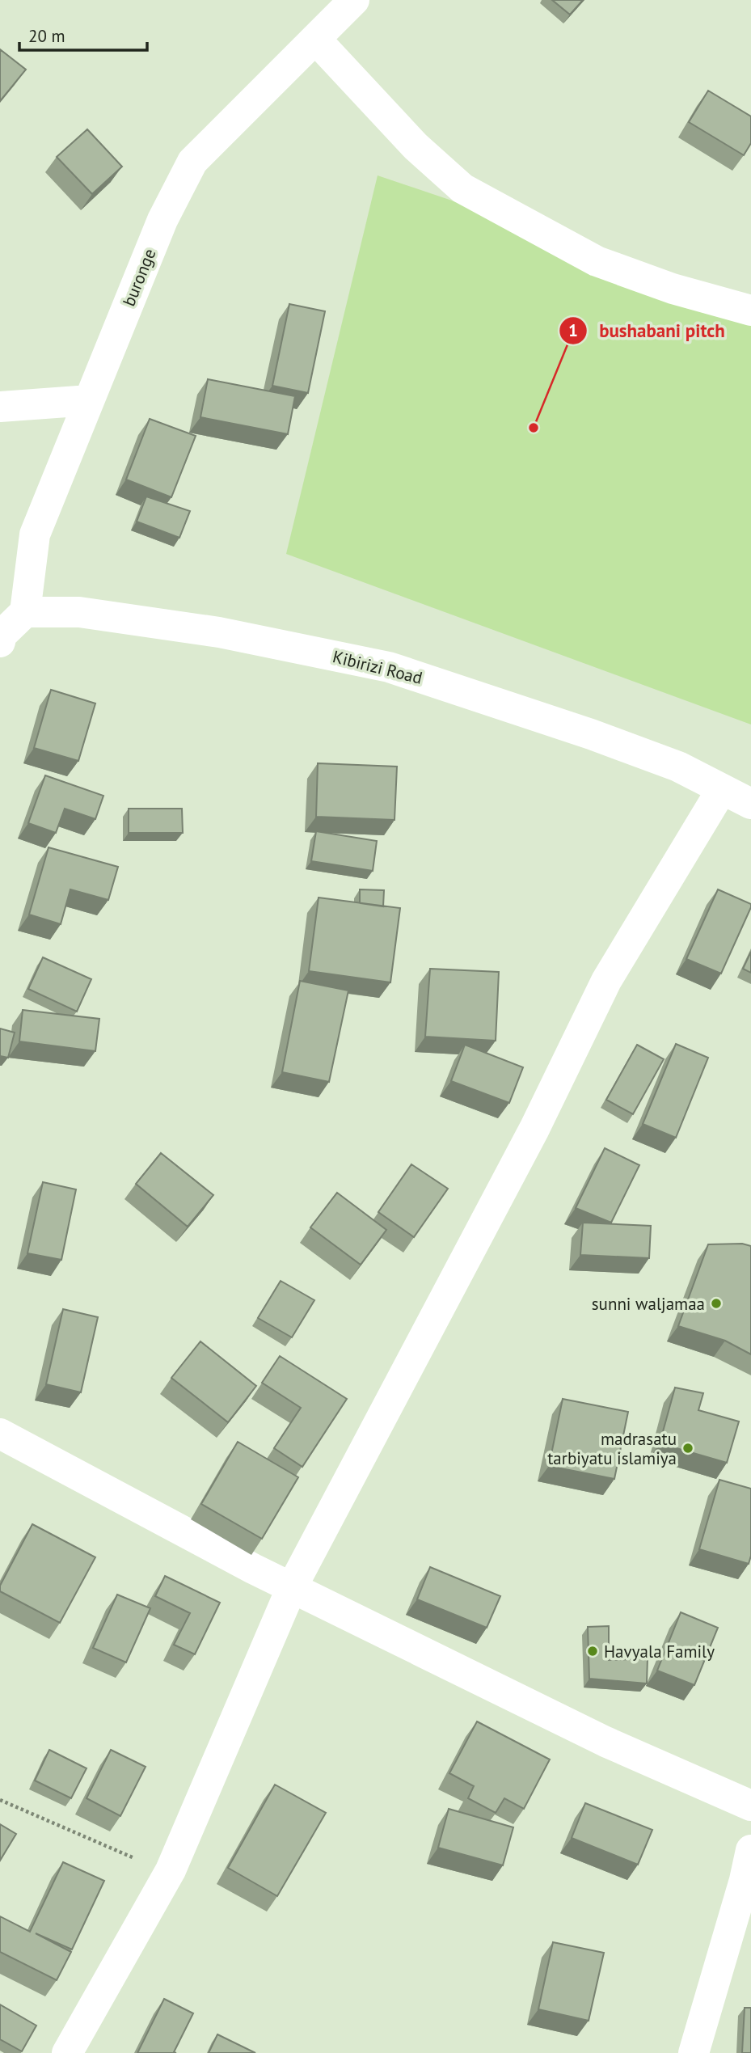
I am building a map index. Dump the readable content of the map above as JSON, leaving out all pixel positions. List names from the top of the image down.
{
  "streets": {
    "street": ["buronge", "Kibirizi Road"]
  },
  "crossings": [
    ["buronge", "Kibirizi Road"]
  ],
  "places": [
    "bushabani pitch",
    "sunni waljamaa",
    "madrasatu tarbiyatu islamiya",
    "Havyala Family"
  ],
  "scale_bar": "20 m"
}
